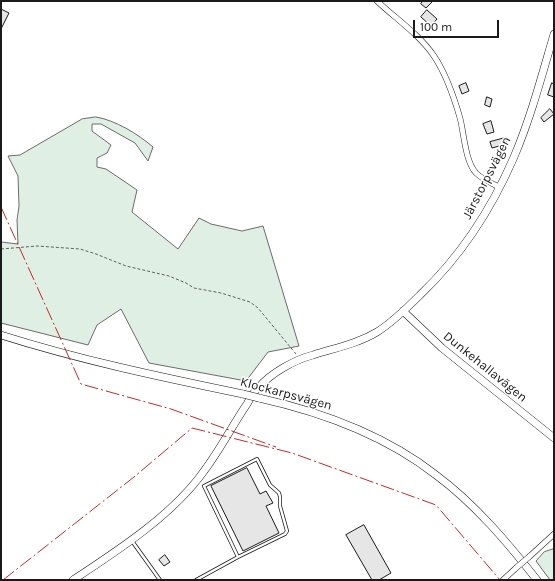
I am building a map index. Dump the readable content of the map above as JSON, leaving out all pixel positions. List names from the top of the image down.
{
  "streets": {
    "street": ["Järstorpsvägen", "Dunkehallavägen", "Klockarpsvägen"]
  },
  "crossings": [
    ["Järstorpsvägen", "Dunkehallavägen"]
  ],
  "scale_bar": "100 m"
}
